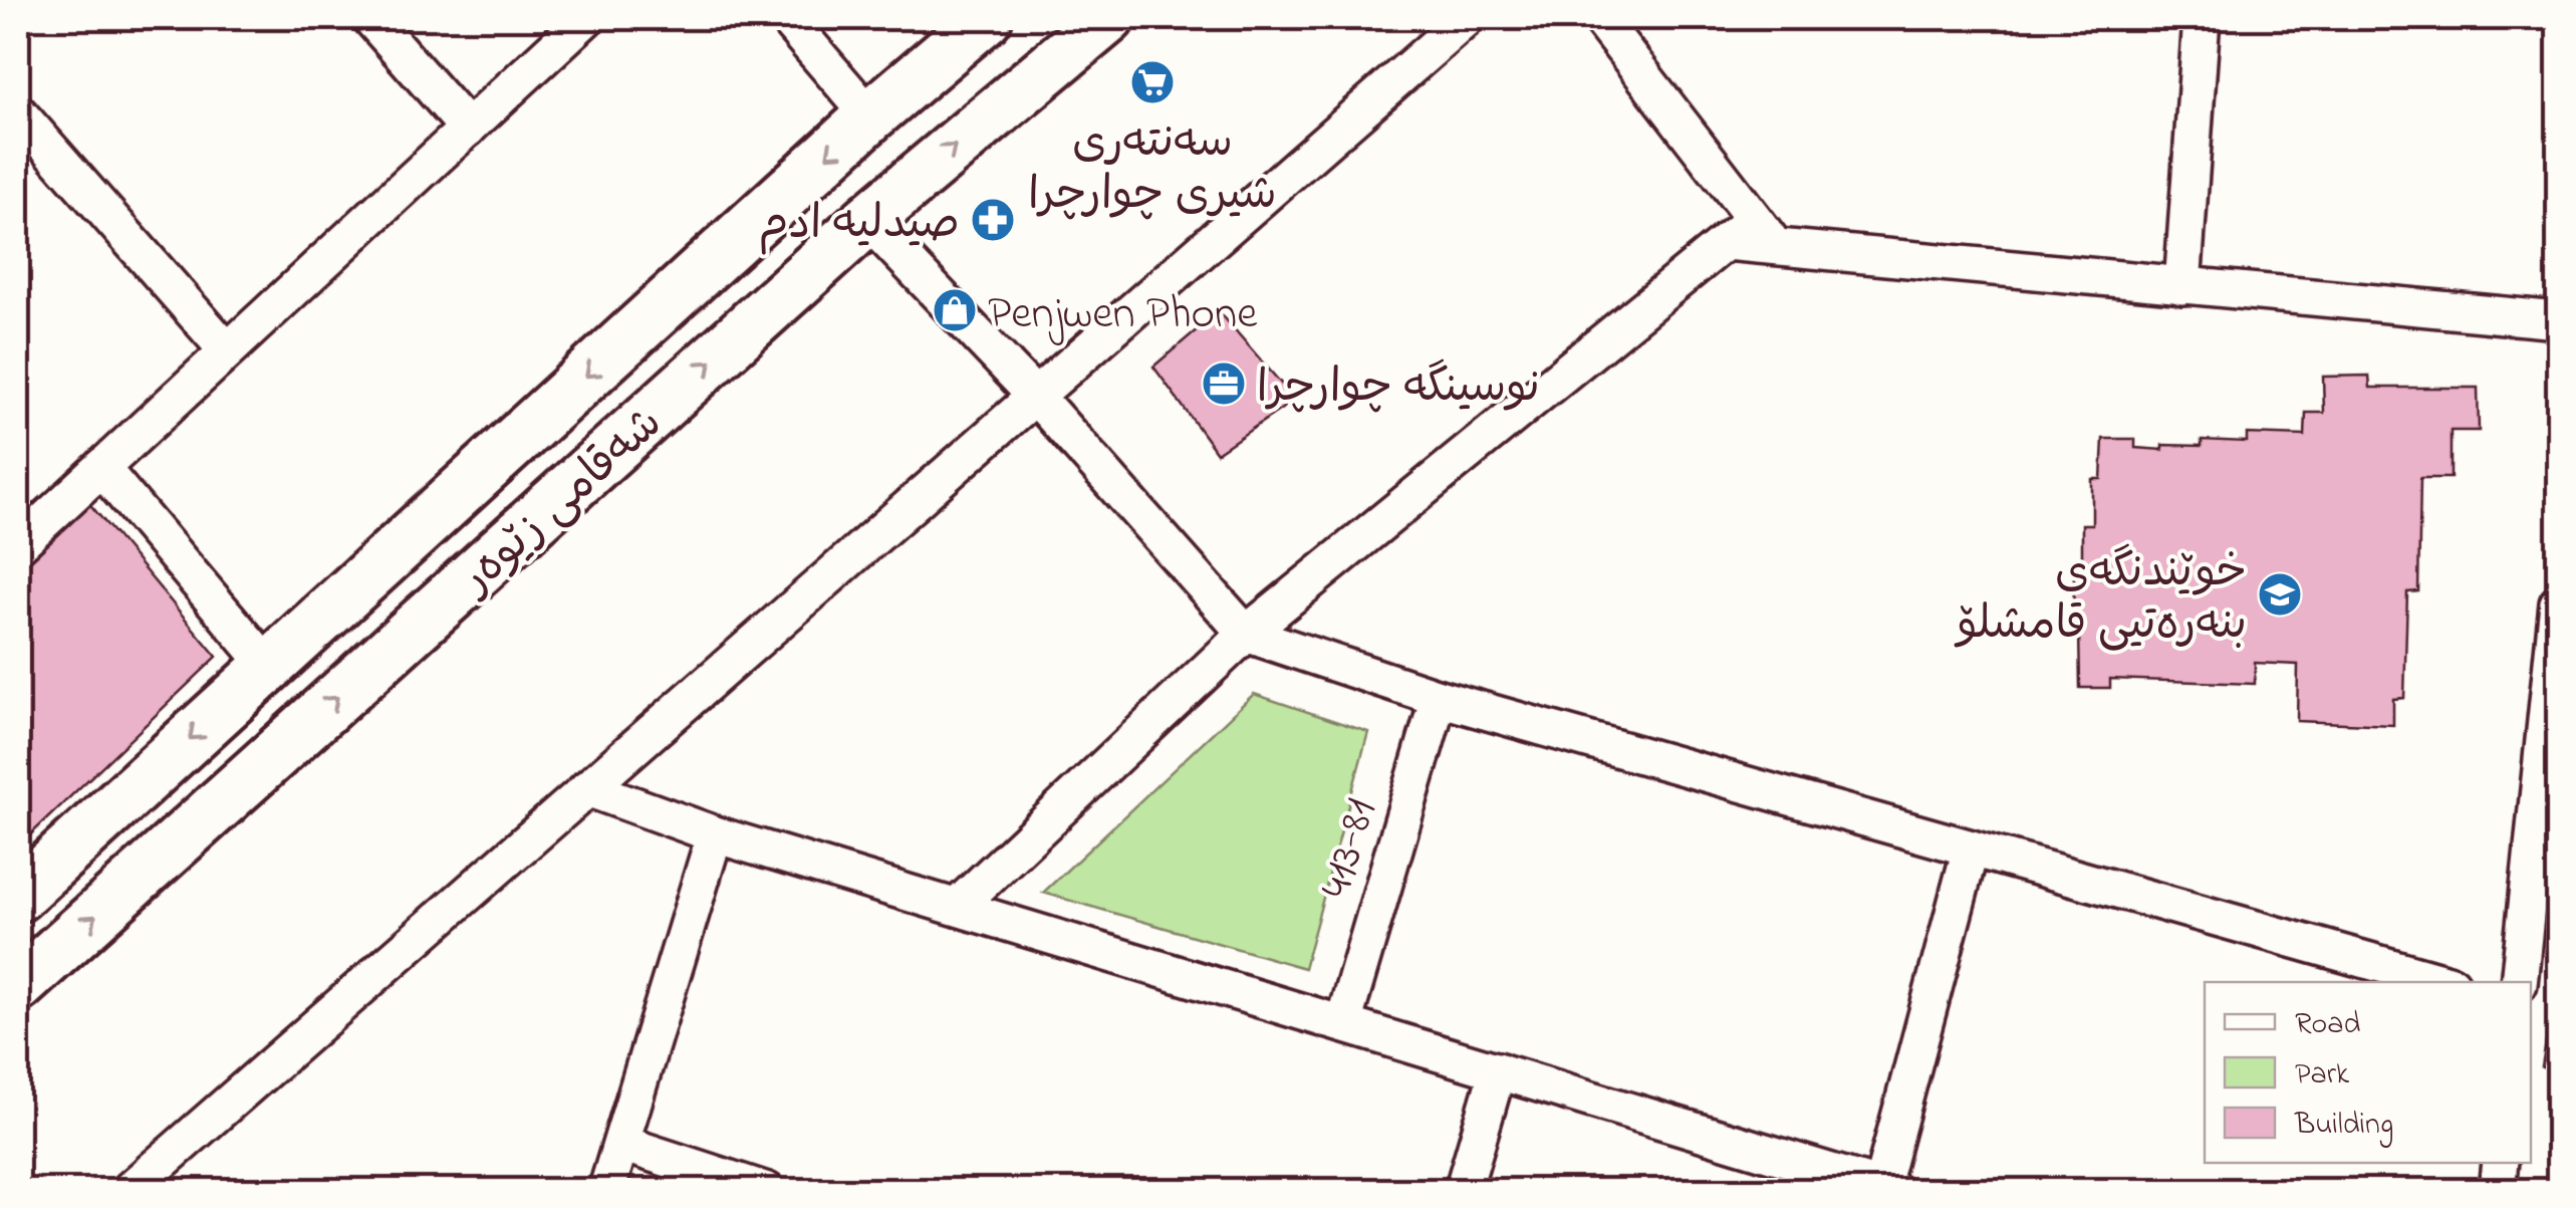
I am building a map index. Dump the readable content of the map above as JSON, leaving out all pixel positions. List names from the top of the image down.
{
  "streets": {
    "main road": ["شەقامی زێوەر"],
    "street": ["413-81"]
  },
  "places": {
    "supermarket": ["سەنتەری شیری چوارچرا"],
    "pharmacy": ["صیدلیە ادم"],
    "shop": ["Penjwen Phone"],
    "office": ["نوسینگە چوارچرا"],
    "school or university": ["خوێندنگەی بنەرەتیی قامشلۆ"]
  },
  "legend": ["Road", "Park", "Building"]
}
